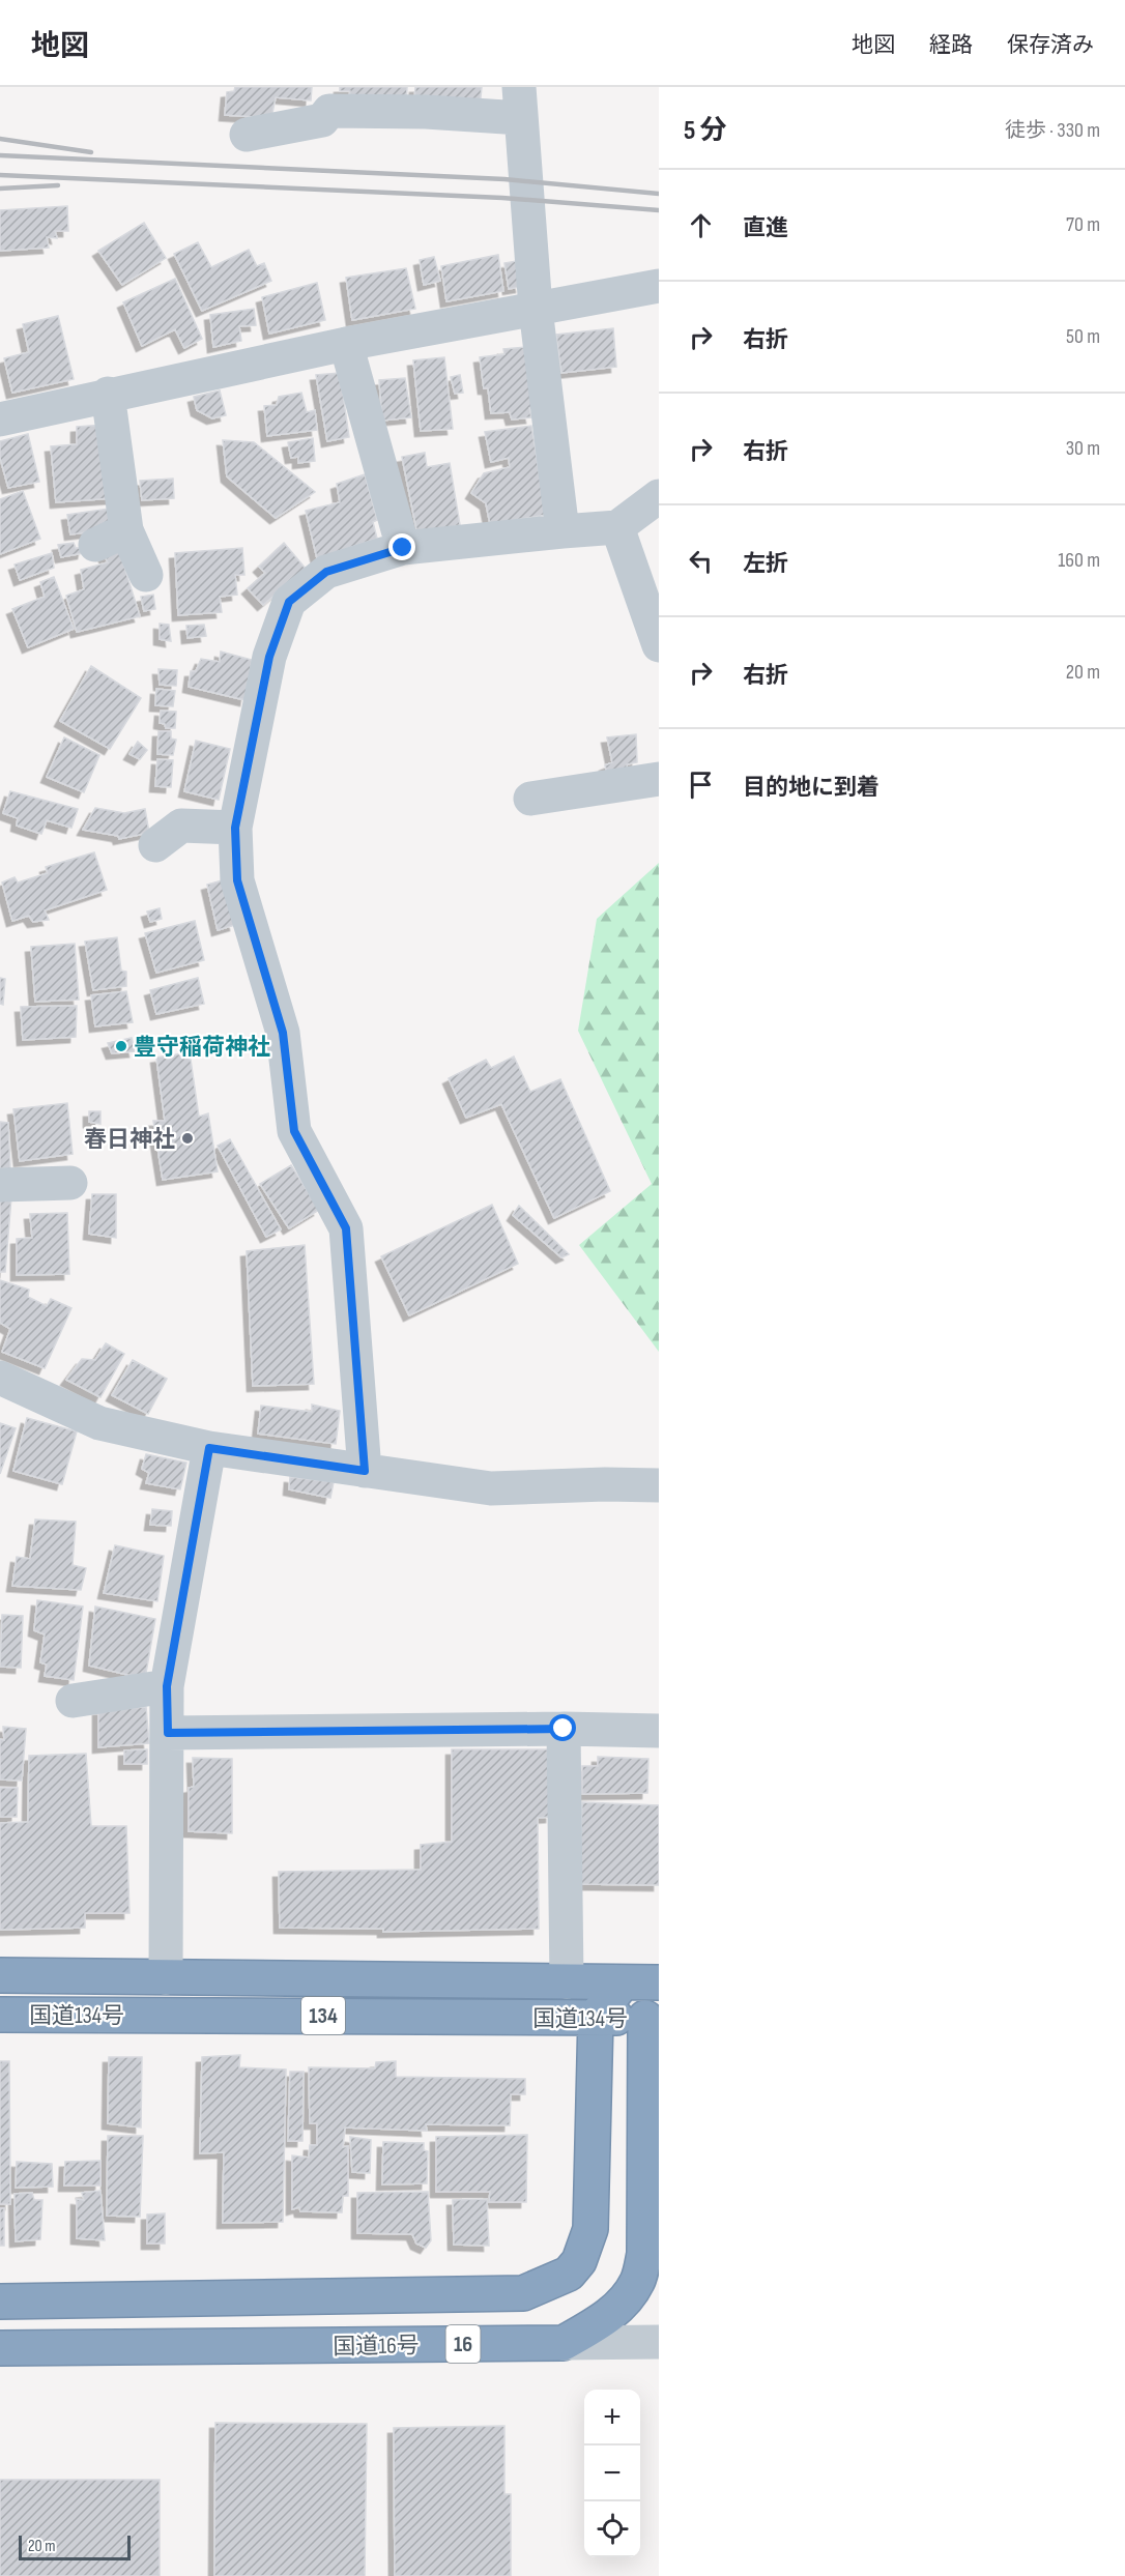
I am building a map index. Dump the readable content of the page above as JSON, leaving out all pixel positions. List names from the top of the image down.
{
  "streets": {
    "highway": [
      "国道134号",
      "134",
      "16",
      "国道16号"
    ]
  },
  "crossings": [
    ["国道134号", "16"]
  ],
  "places": ["豊守稲荷神社", "春日神社"],
  "scale_bar": "20 m",
  "page": {
    "header": "地図",
    "nav": ["地図", "経路", "保存済み"],
    "heading": ["5 分", "徒歩 · 330 m"],
    "list": [
      ["直進", "70 m"],
      ["右折", "50 m"],
      ["右折", "30 m"],
      ["左折", "160 m"],
      ["右折", "20 m"],
      "目的地に到着"
    ],
    "map_buttons": ["+", "−"],
    "scale": "20 m"
  }
}
